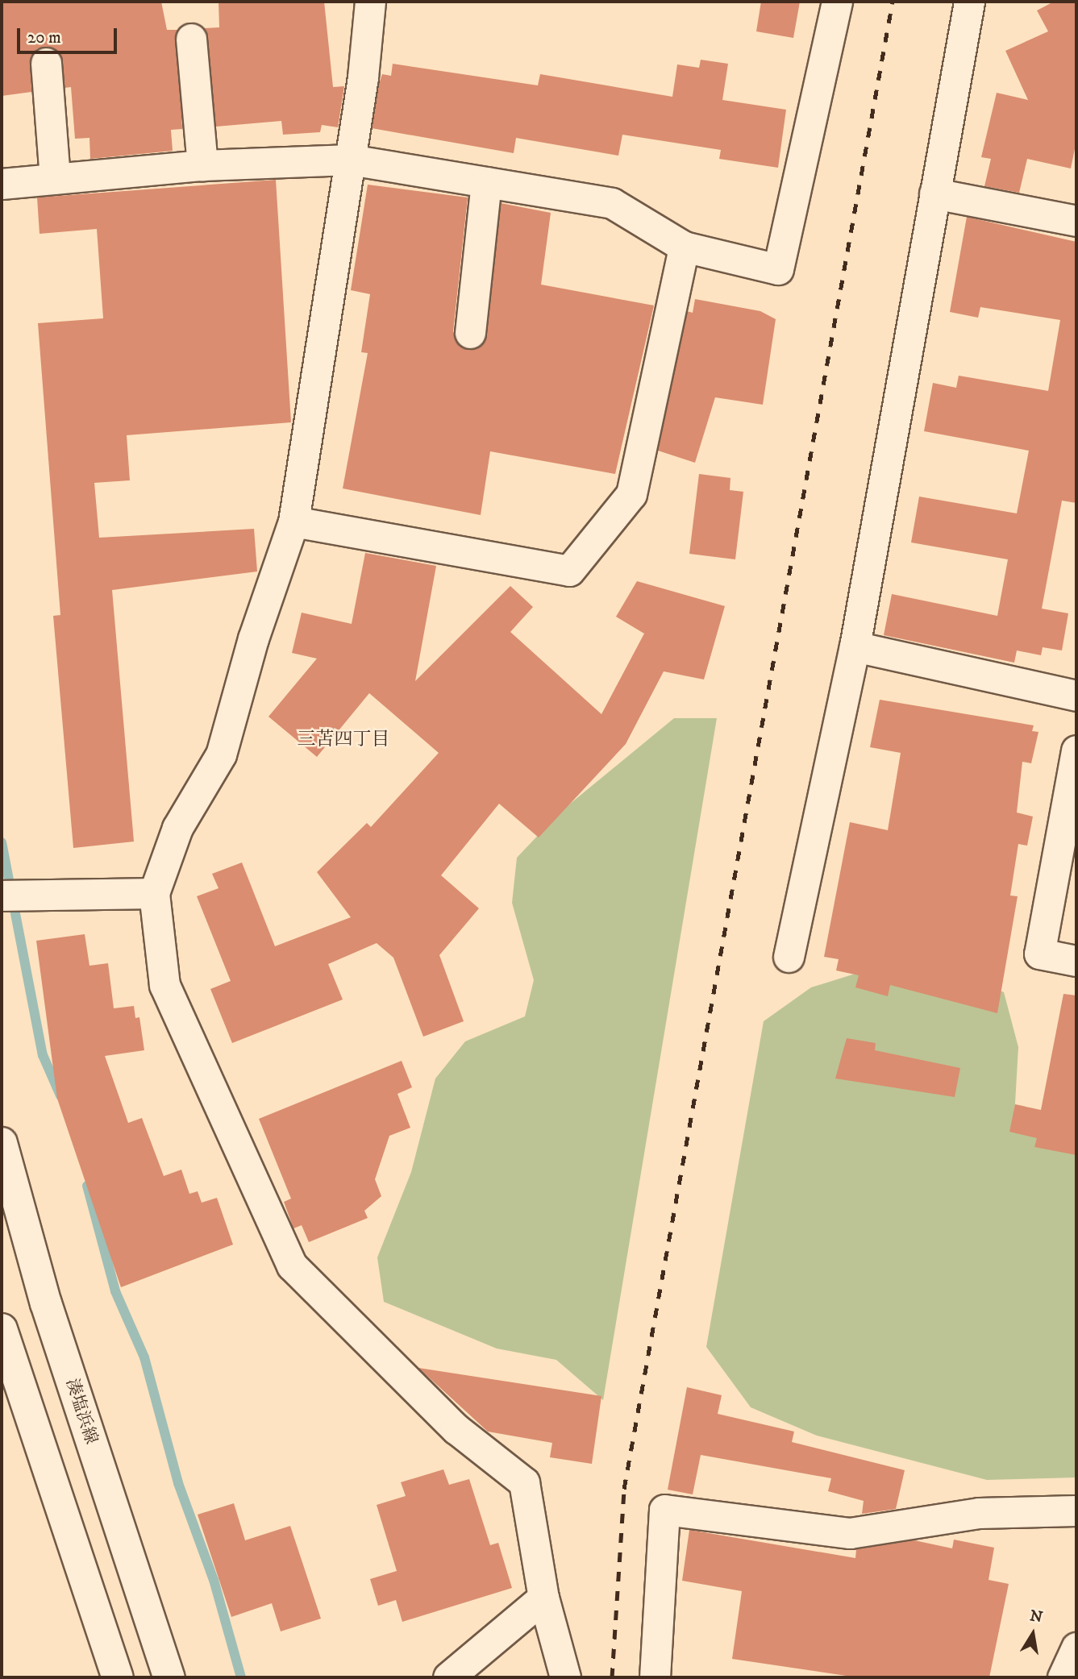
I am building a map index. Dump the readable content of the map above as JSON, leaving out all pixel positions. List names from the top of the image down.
{
  "streets": {
    "main road": ["湊塩浜線"]
  },
  "districts": ["三苫四丁目"],
  "scale_bar": "20 m",
  "north": "top"
}
